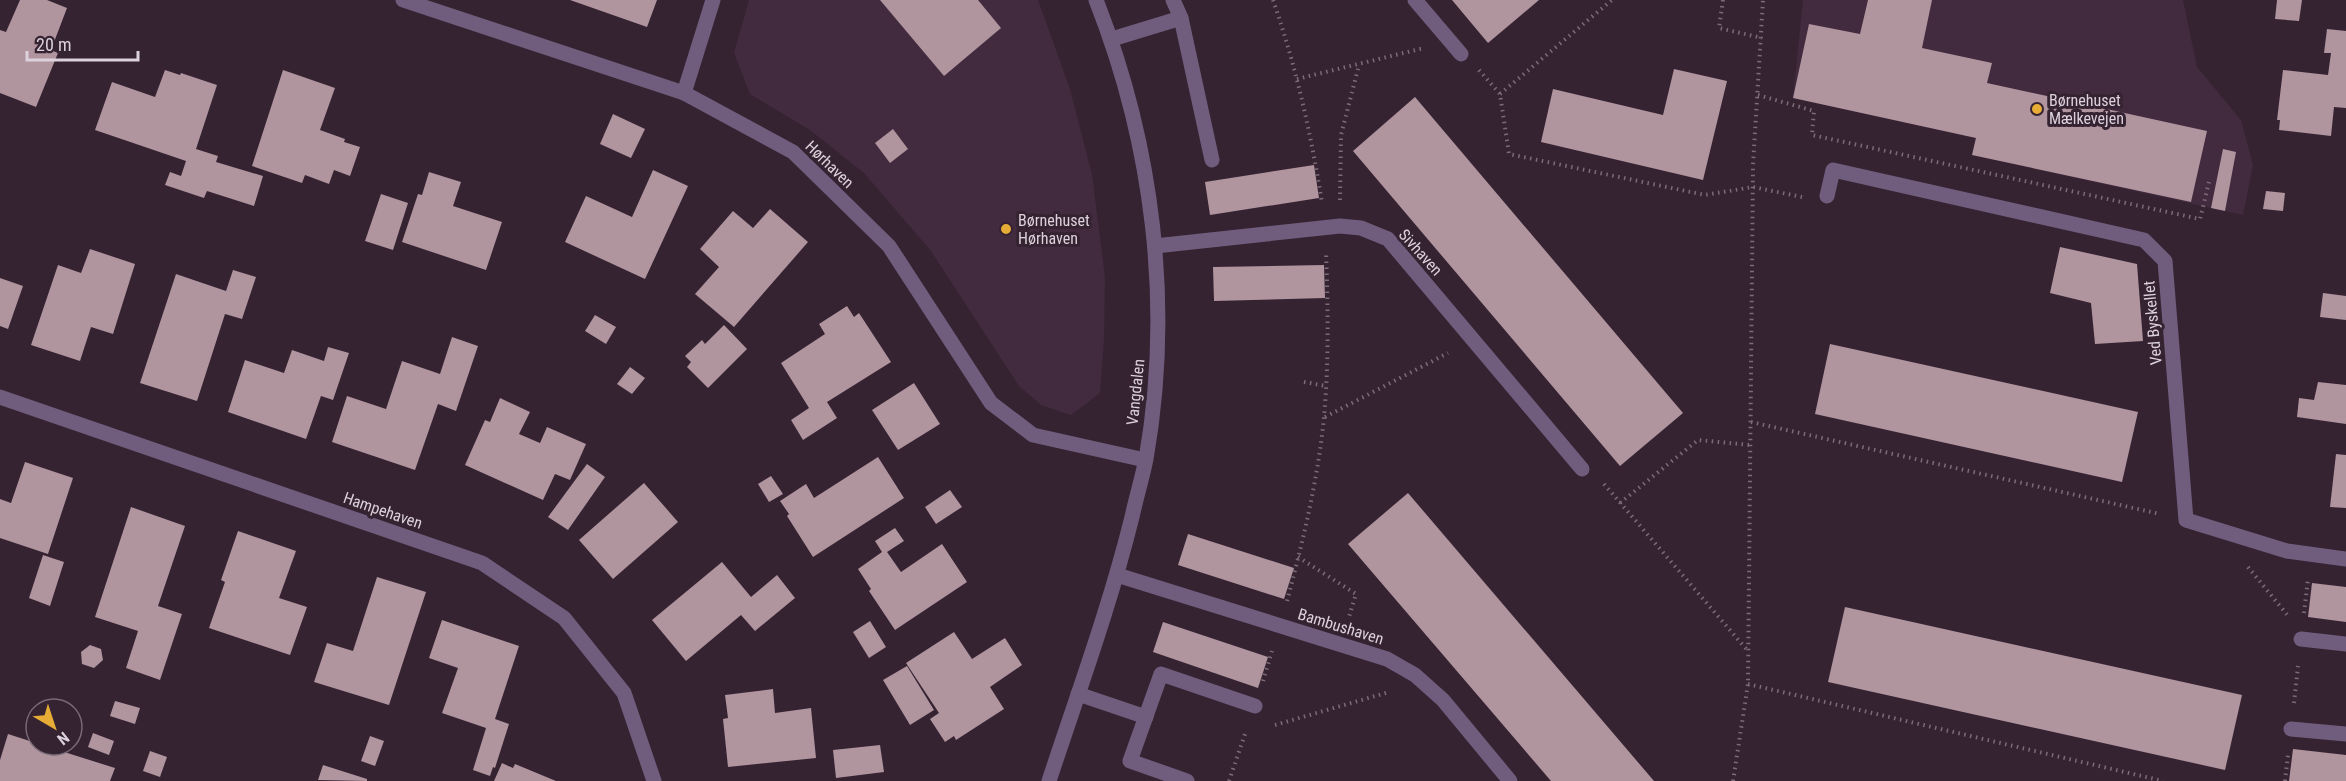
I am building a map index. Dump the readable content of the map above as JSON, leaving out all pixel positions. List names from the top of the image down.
{
  "streets": {
    "street": [
      "Hørhaven",
      "Sivhaven",
      "Ved Byskellet",
      "Vangdalen",
      "Hampehaven",
      "Bambushaven"
    ]
  },
  "crossings": [
    ["Hørhaven", "Vangdalen"],
    ["Sivhaven", "Vangdalen"],
    ["Vangdalen", "Bambushaven"]
  ],
  "places": ["Børnehuset Mælkevejen", "Børnehuset Hørhaven"],
  "scale_bar": "20 m",
  "north": "bottom right"
}
